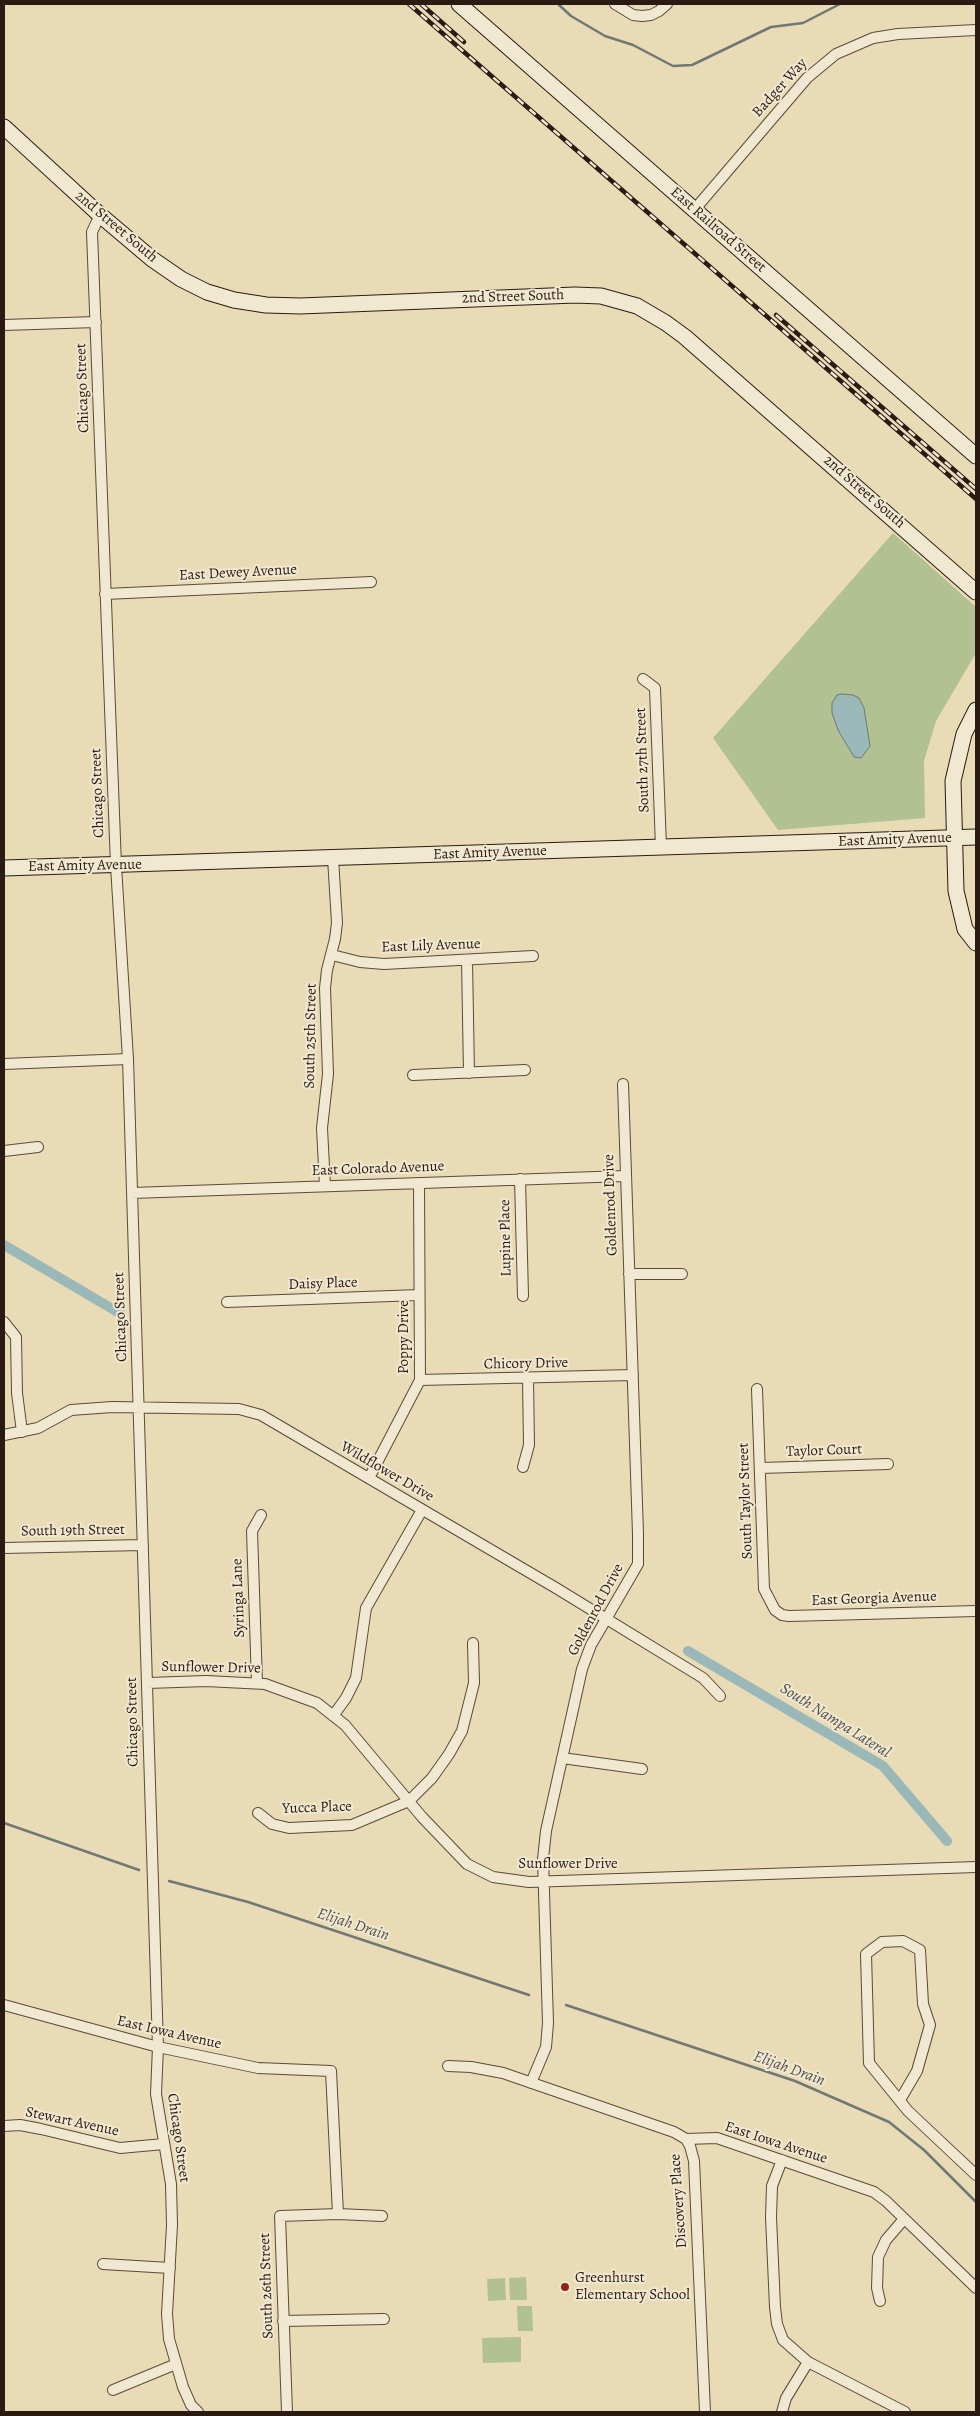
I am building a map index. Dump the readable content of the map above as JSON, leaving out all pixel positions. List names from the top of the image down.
{
  "streets": {
    "street": [
      "Badger Way",
      "2nd Street South",
      "East Railroad Street",
      "Chicago Street",
      "East Dewey Avenue",
      "South 27th Street",
      "East Amity Avenue",
      "East Lily Avenue",
      "South 25th Street",
      "East Colorado Avenue",
      "Goldenrod Drive",
      "Lupine Place",
      "Daisy Place",
      "Poppy Drive",
      "Chicory Drive",
      "Taylor Court",
      "Wildflower Drive",
      "South Taylor Street",
      "South 19th Street",
      "Syringa Lane",
      "East Georgia Avenue",
      "Sunflower Drive",
      "Yucca Place",
      "East Iowa Avenue",
      "Stewart Avenue",
      "Discovery Place",
      "South 26th Street"
    ]
  },
  "crossings": [
    ["Badger Way", "East Railroad Street"],
    ["2nd Street South", "Chicago Street"],
    ["Chicago Street", "East Dewey Avenue"],
    ["Chicago Street", "East Amity Avenue"],
    ["Chicago Street", "East Colorado Avenue"],
    ["Chicago Street", "Wildflower Drive"],
    ["Chicago Street", "South 19th Street"],
    ["Chicago Street", "Sunflower Drive"],
    ["Chicago Street", "East Iowa Avenue"],
    ["Chicago Street", "Stewart Avenue"],
    ["South 27th Street", "East Amity Avenue"],
    ["East Amity Avenue", "South 25th Street"],
    ["East Lily Avenue", "South 25th Street"],
    ["South 25th Street", "East Colorado Avenue"],
    ["East Colorado Avenue", "Goldenrod Drive"],
    ["East Colorado Avenue", "Lupine Place"],
    ["East Colorado Avenue", "Poppy Drive"],
    ["Goldenrod Drive", "Chicory Drive"],
    ["Goldenrod Drive", "Wildflower Drive"],
    ["Goldenrod Drive", "Sunflower Drive"],
    ["Daisy Place", "Poppy Drive"],
    ["Poppy Drive", "Chicory Drive"],
    ["Poppy Drive", "Wildflower Drive"],
    ["Taylor Court", "South Taylor Street"],
    ["South Taylor Street", "East Georgia Avenue"],
    ["Syringa Lane", "Sunflower Drive"],
    ["Sunflower Drive", "Yucca Place"],
    ["East Iowa Avenue", "Discovery Place"],
    ["East Iowa Avenue", "South 26th Street"]
  ],
  "water": ["South Nampa Lateral", "Elijah Drain"],
  "places": ["Greenhurst Elementary School"]
}
